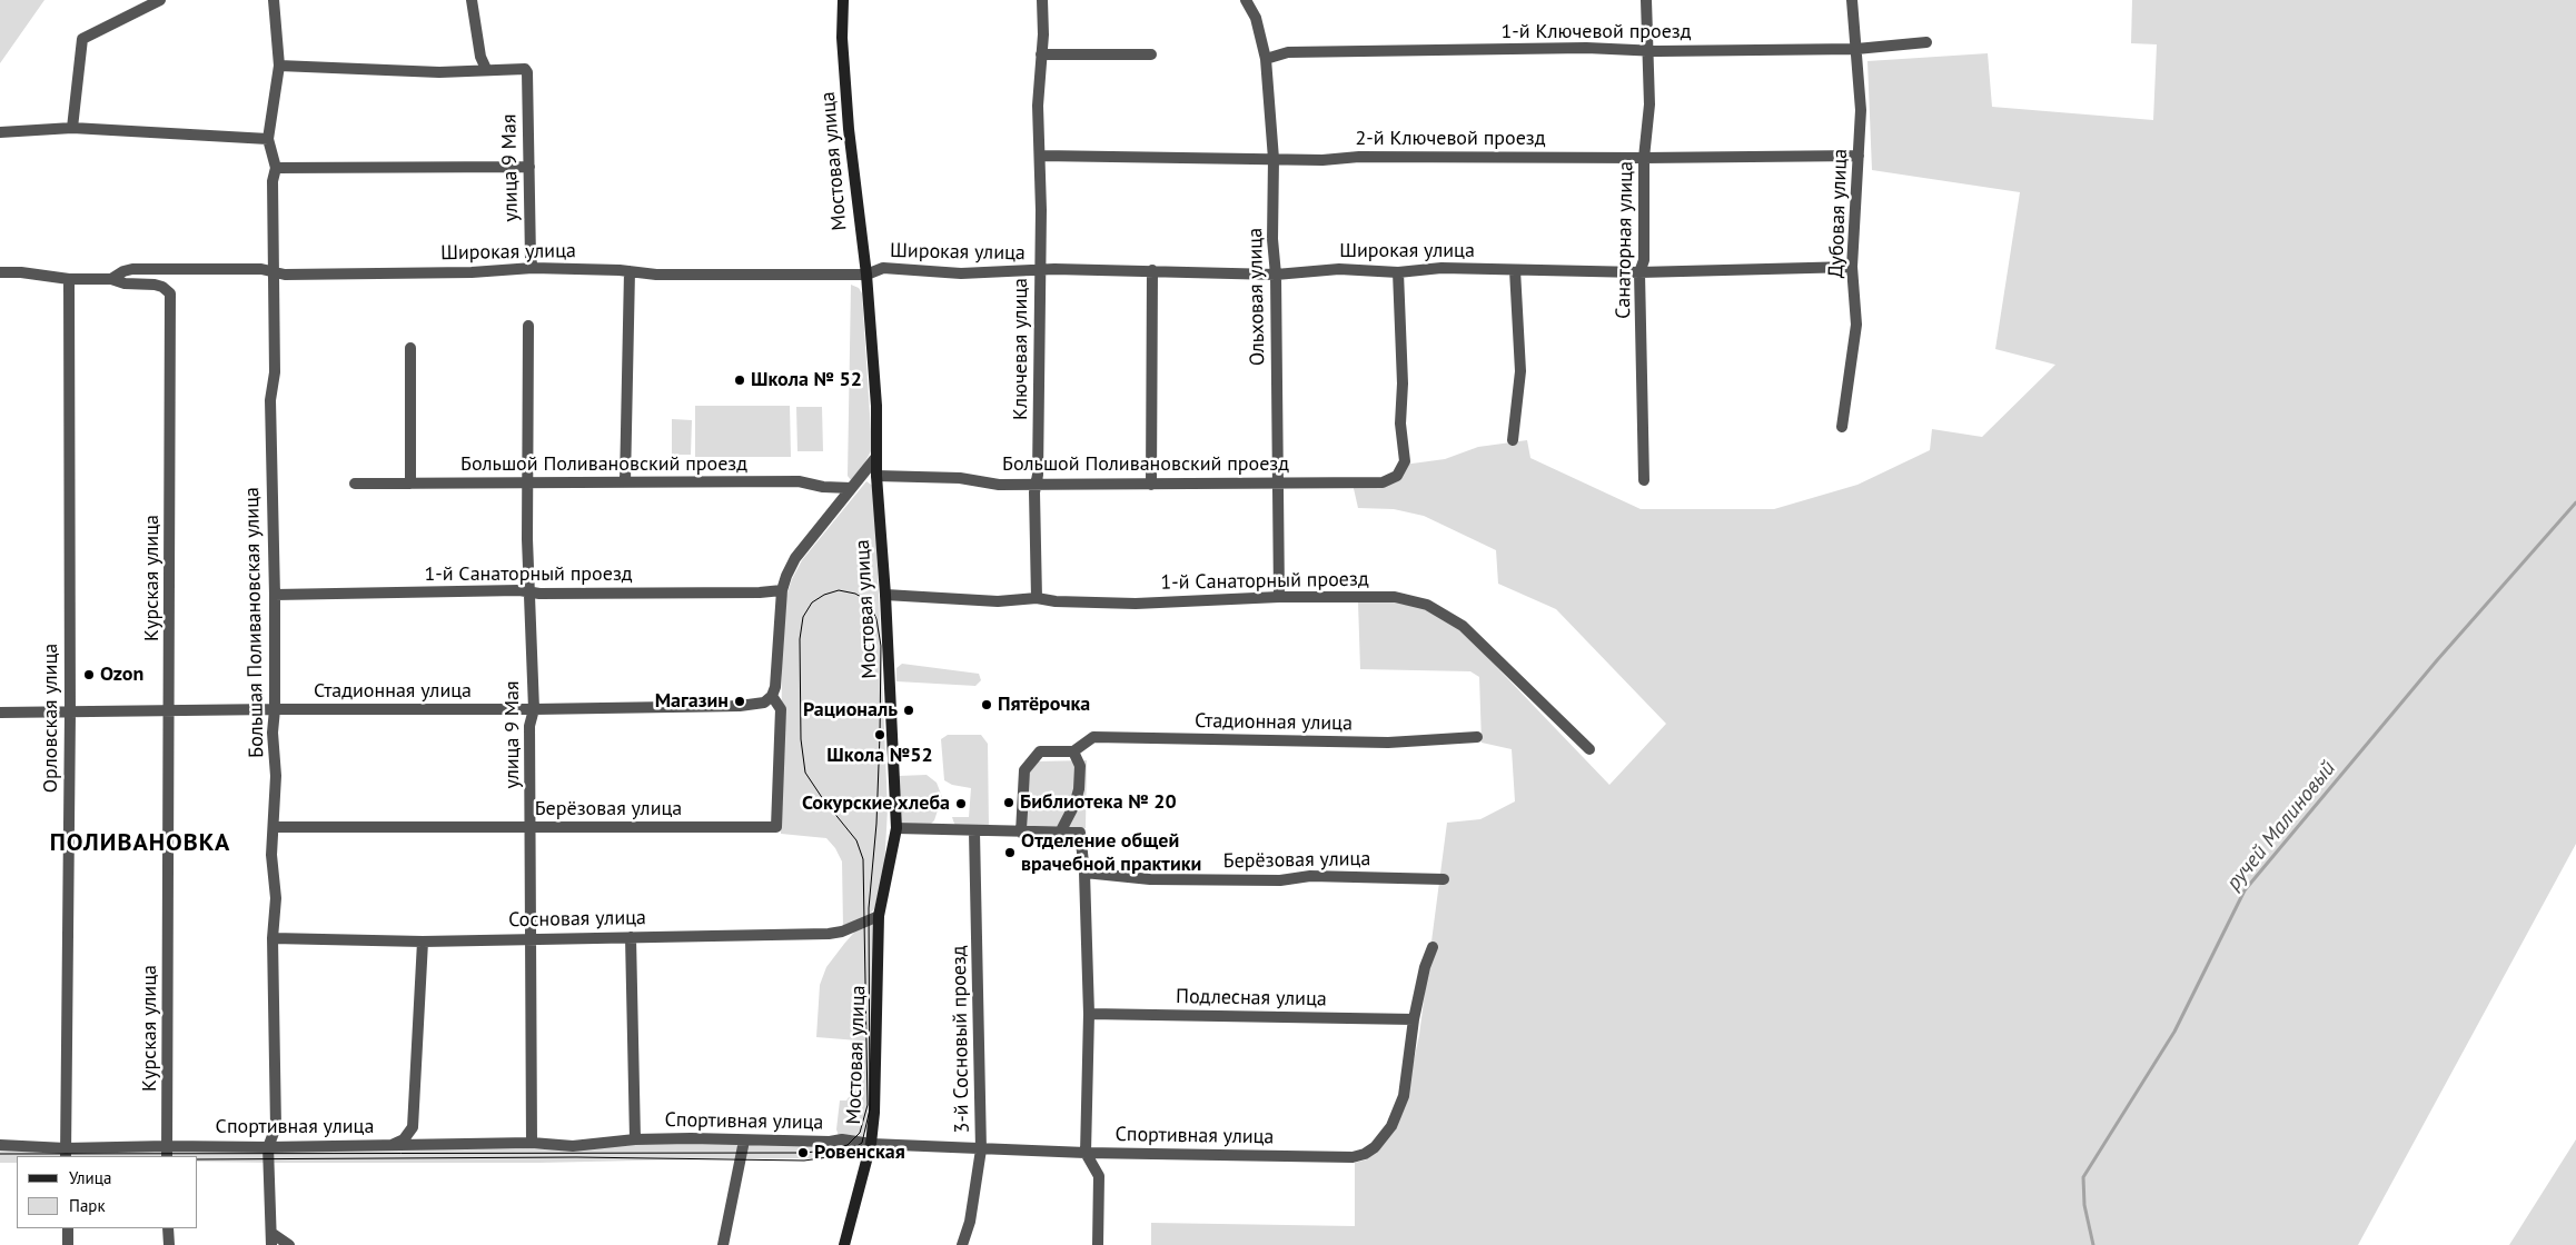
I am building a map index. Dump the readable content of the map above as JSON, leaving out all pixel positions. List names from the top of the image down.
{
  "streets": {
    "street": [
      "1-й Ключевой проезд",
      "2-й Ключевой проезд",
      "Мостовая улица",
      "улица 9 Мая",
      "Дубовая улица",
      "Санаторная улица",
      "Широкая улица",
      "Ольховая улица",
      "Ключевая улица",
      "Большой Поливановский проезд",
      "1-й Санаторный проезд",
      "Курская улица",
      "Большая Поливановская улица",
      "Стадионная улица",
      "Орловская улица",
      "Берёзовая улица",
      "Сосновая улица",
      "Подлесная улица",
      "3-й Сосновый проезд",
      "Спортивная улица"
    ]
  },
  "crossings": [
    ["1-й Ключевой проезд", "Дубовая улица"],
    ["1-й Ключевой проезд", "Санаторная улица"],
    ["1-й Ключевой проезд", "Ольховая улица"],
    ["2-й Ключевой проезд", "Дубовая улица"],
    ["2-й Ключевой проезд", "Санаторная улица"],
    ["2-й Ключевой проезд", "Ольховая улица"],
    ["2-й Ключевой проезд", "Ключевая улица"],
    ["Мостовая улица", "Широкая улица"],
    ["Мостовая улица", "Большой Поливановский проезд"],
    ["Мостовая улица", "1-й Санаторный проезд"],
    ["Мостовая улица", "Сосновая улица"],
    ["Мостовая улица", "Спортивная улица"],
    ["улица 9 Мая", "Широкая улица"],
    ["улица 9 Мая", "Большой Поливановский проезд"],
    ["улица 9 Мая", "1-й Санаторный проезд"],
    ["улица 9 Мая", "Стадионная улица"],
    ["улица 9 Мая", "Берёзовая улица"],
    ["улица 9 Мая", "Сосновая улица"],
    ["улица 9 Мая", "Спортивная улица"],
    ["Дубовая улица", "Широкая улица"],
    ["Санаторная улица", "Широкая улица"],
    ["Широкая улица", "Ольховая улица"],
    ["Широкая улица", "Ключевая улица"],
    ["Широкая улица", "Большой Поливановский проезд"],
    ["Широкая улица", "Курская улица"],
    ["Широкая улица", "Большая Поливановская улица"],
    ["Широкая улица", "Орловская улица"],
    ["Ольховая улица", "Большой Поливановский проезд"],
    ["Ольховая улица", "1-й Санаторный проезд"],
    ["Ключевая улица", "Большой Поливановский проезд"],
    ["Ключевая улица", "1-й Санаторный проезд"],
    ["1-й Санаторный проезд", "Большая Поливановская улица"],
    ["Курская улица", "Стадионная улица"],
    ["Курская улица", "Спортивная улица"],
    ["Большая Поливановская улица", "Стадионная улица"],
    ["Большая Поливановская улица", "Берёзовая улица"],
    ["Большая Поливановская улица", "Сосновая улица"],
    ["Большая Поливановская улица", "Спортивная улица"],
    ["Стадионная улица", "Орловская улица"],
    ["Стадионная улица", "Берёзовая улица"],
    ["Орловская улица", "Спортивная улица"],
    ["Подлесная улица", "Спортивная улица"],
    ["3-й Сосновый проезд", "Спортивная улица"]
  ],
  "districts": ["ПОЛИВАНОВКА"],
  "water": ["ручей Малиновый"],
  "places": [
    "Школа № 52",
    "Ozon",
    "Магазин",
    "Пятёрочка",
    "Рациональ",
    "Школа №52",
    "Библиотека № 20",
    "Сокурские хлеба",
    "Отделение общей врачебной практики",
    "Ровенская"
  ],
  "legend": ["Улица", "Парк"]
}
